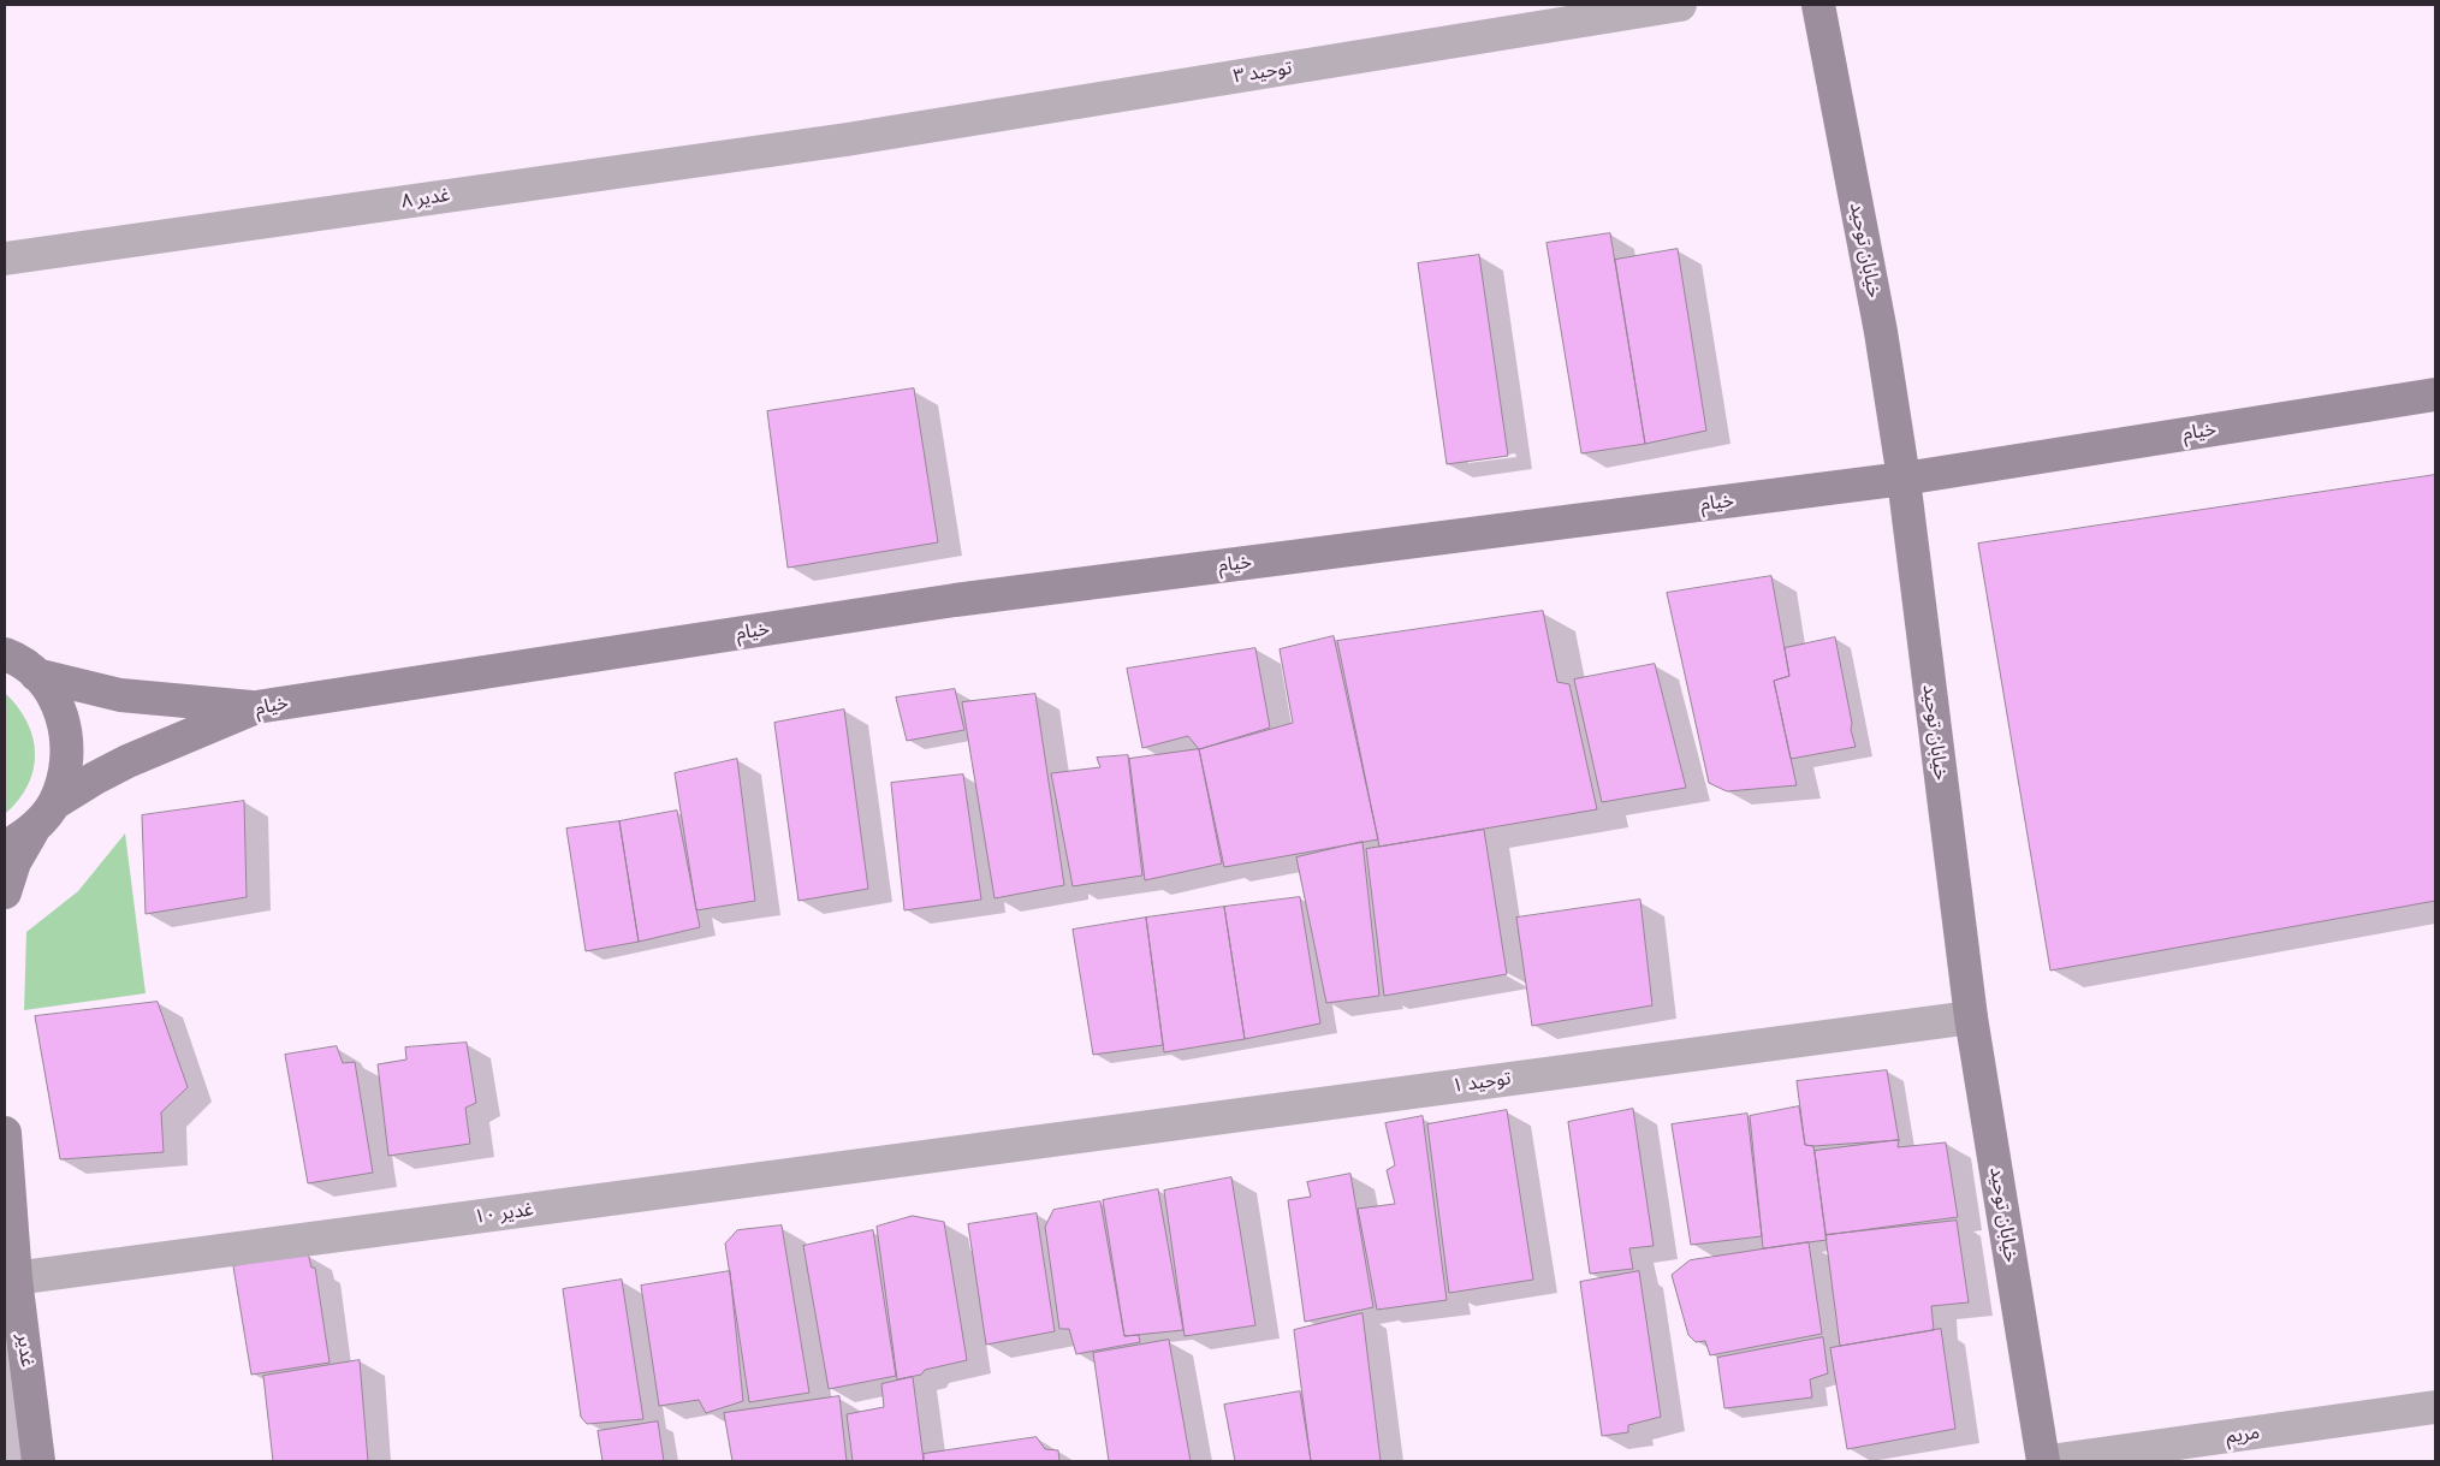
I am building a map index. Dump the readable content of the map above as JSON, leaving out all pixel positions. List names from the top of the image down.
{
  "streets": {
    "main road": ["خیابان توحید", "خیام", "غدیر"],
    "street": [
      "توحید ۳",
      "غدیر ۸",
      "توحید ۱",
      "غدیر ۱۰",
      "مریم"
    ]
  },
  "crossings": [
    ["توحید ۳", "غدیر ۸"],
    ["خیابان توحید", "خیام"],
    ["خیابان توحید", "توحید ۱"],
    ["توحید ۱", "غدیر ۱۰"],
    ["غدیر ۱۰", "غدیر"]
  ]
}
